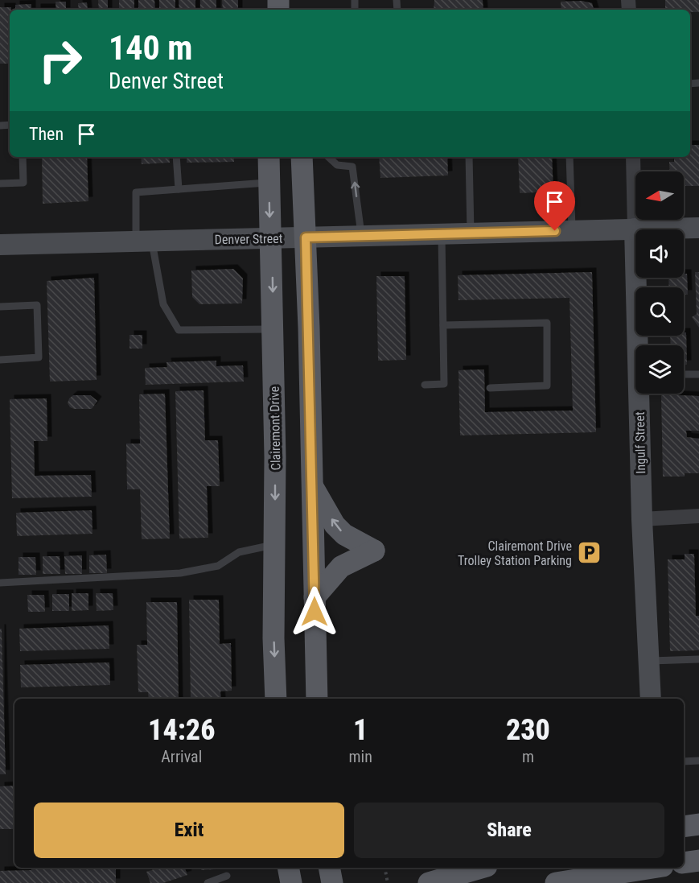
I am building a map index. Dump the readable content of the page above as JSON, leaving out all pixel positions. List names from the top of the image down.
{
  "streets": {
    "main road": ["Denver Street", "Clairemont Drive", "Ingulf Street"]
  },
  "crossings": [
    ["Denver Street", "Clairemont Drive"],
    ["Denver Street", "Ingulf Street"]
  ],
  "places": {
    "parking": ["Clairemont Drive Trolley Station Parking"]
  },
  "north": "left",
  "page": {
    "turn": ["140 m", "Denver Street"],
    "then": "Then",
    "eta": [
      "14:26",
      "Arrival",
      "1",
      "min",
      "230",
      "m"
    ],
    "buttons": ["Exit", "Share"]
  }
}
